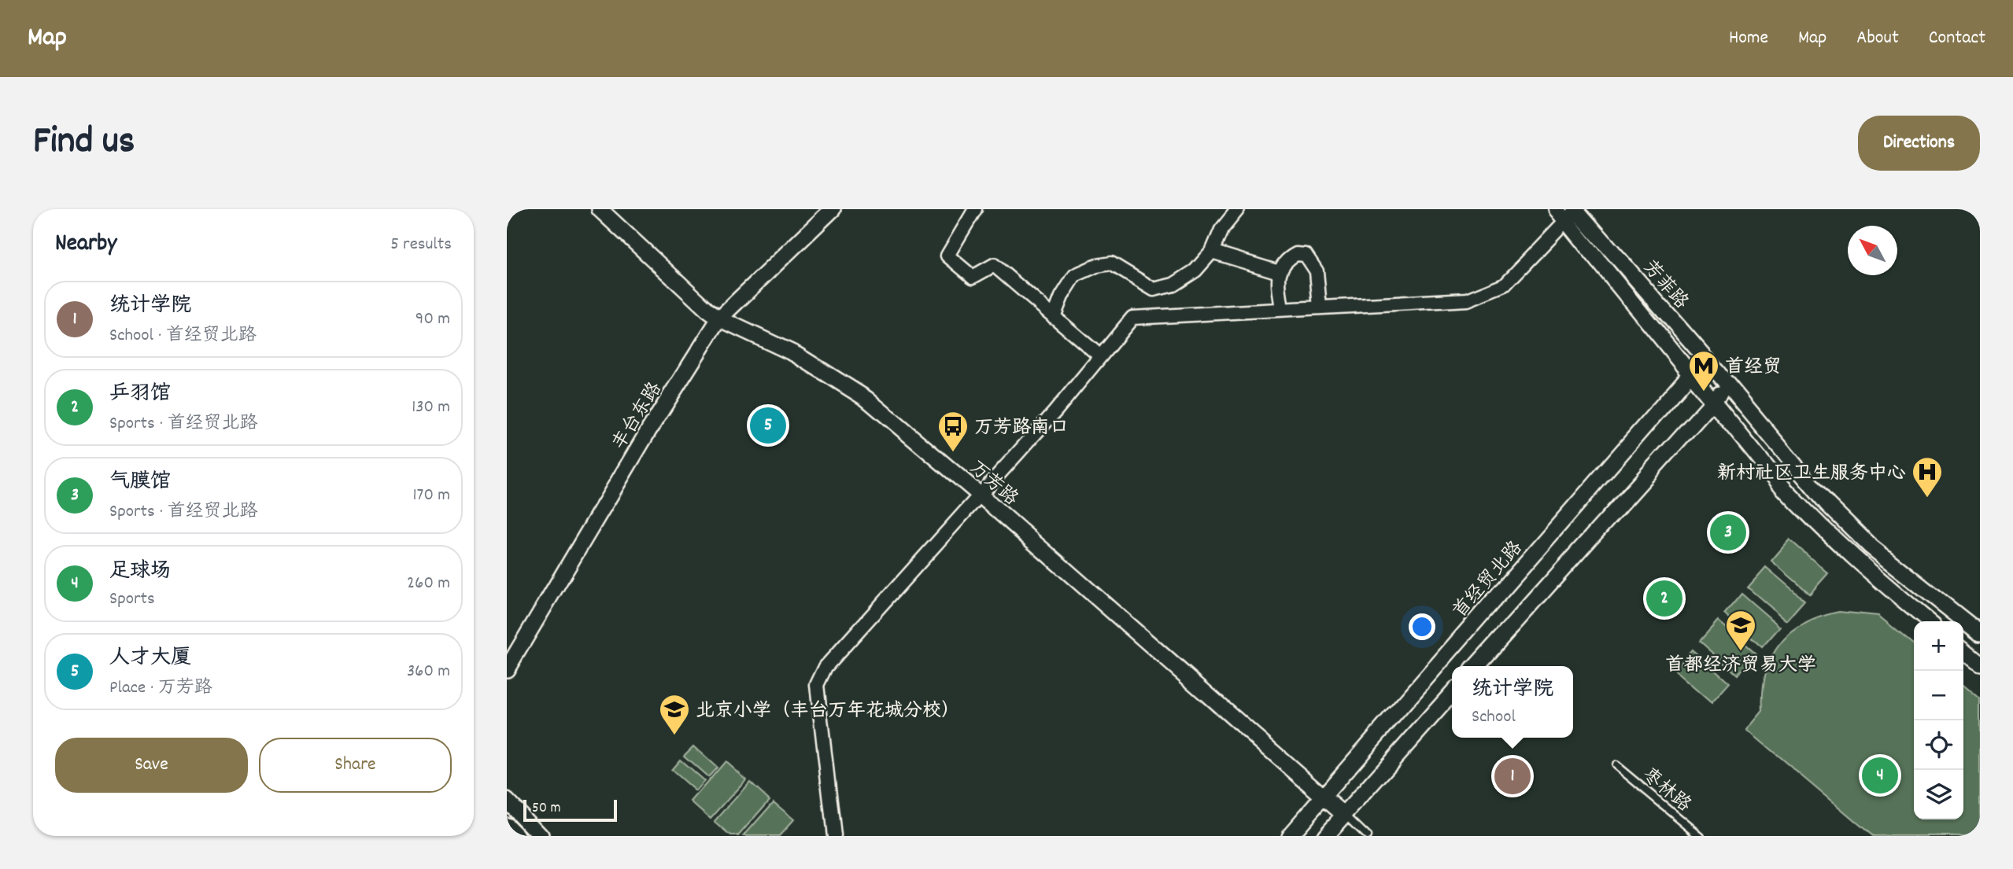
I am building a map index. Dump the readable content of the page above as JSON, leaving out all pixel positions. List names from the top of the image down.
{
  "streets": {
    "street": [
      "芳菲路",
      "丰台东路",
      "万芳路",
      "首经贸北路"
    ],
    "lane": ["枣林路"]
  },
  "crossings": [
    ["芳菲路", "首经贸北路"],
    ["丰台东路", "万芳路"],
    ["万芳路", "首经贸北路"]
  ],
  "places": {
    "metro station": ["首经贸"],
    "bus stop": ["万芳路南口"],
    "hospital": ["新村社区卫生服务中心"],
    "school or university": ["首都经济贸易大学", "北京小学（丰台万年花城分校）"]
  },
  "scale_bar": "50 m",
  "north": "top left",
  "page": {
    "header": "Map",
    "nav": [
      "Home",
      "Map",
      "About",
      "Contact"
    ],
    "title": "Find us",
    "buttons": [
      "Directions",
      ["Save", "Share"]
    ],
    "heading": ["Nearby", "5 results"],
    "list": [
      {
        "mark": "1",
        "name": "统计学院",
        "note": "School · 首经贸北路",
        "value": "90 m"
      },
      {
        "mark": "2",
        "name": "乒羽馆",
        "note": "Sports · 首经贸北路",
        "value": "130 m"
      },
      {
        "mark": "3",
        "name": "气膜馆",
        "note": "Sports · 首经贸北路",
        "value": "170 m"
      },
      {
        "mark": "4",
        "name": "足球场",
        "note": "Sports",
        "value": "260 m"
      },
      {
        "mark": "5",
        "name": "人才大厦",
        "note": "Place · 万芳路",
        "value": "360 m"
      }
    ],
    "pins": [
      "5",
      "3",
      "2",
      "4",
      "1"
    ],
    "map_buttons": ["+", "−"],
    "popup": ["统计学院", "School"],
    "scale": "50 m"
  }
}
